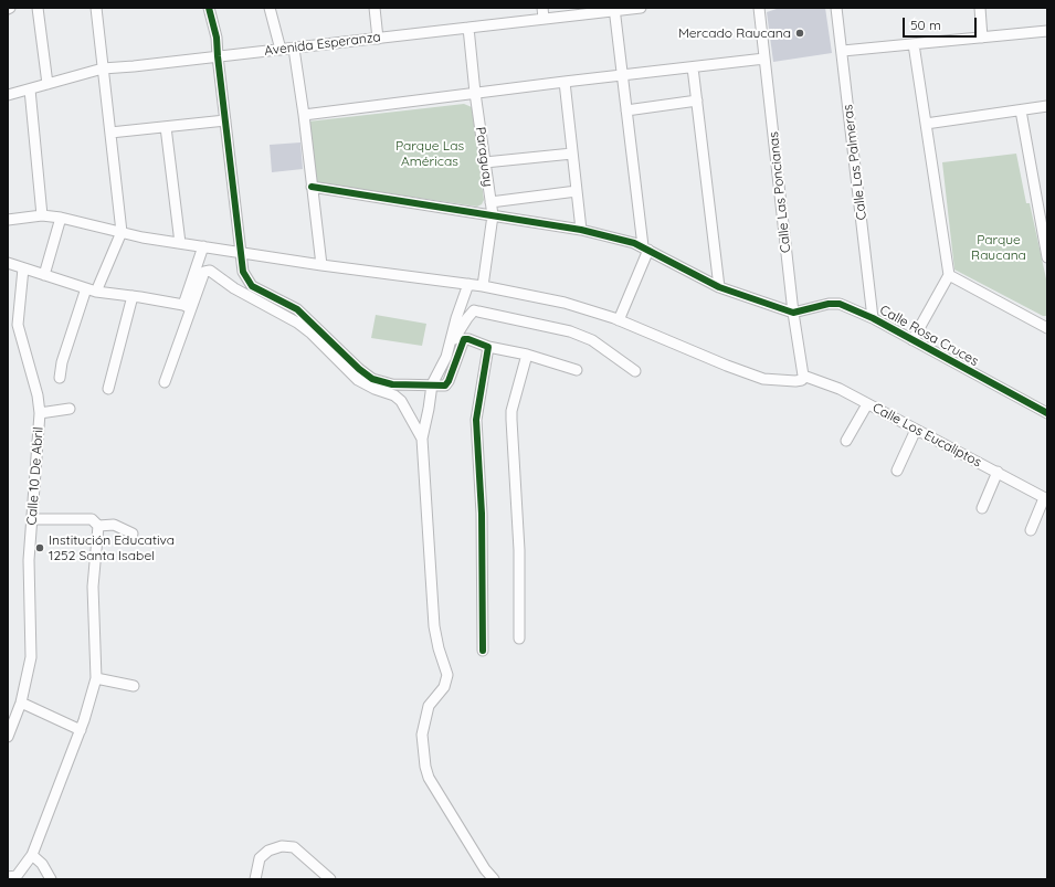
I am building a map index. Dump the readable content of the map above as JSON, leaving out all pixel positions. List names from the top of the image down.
{
  "streets": {
    "street": [
      "Avenida Esperanza",
      "Paraguay",
      "Calle Las Palmeras",
      "Calle Las Poncianas",
      "Calle Rosa Cruces",
      "Calle Los Eucaliptos",
      "Calle 10 De Abril"
    ]
  },
  "crossings": [
    ["Avenida Esperanza", "Paraguay"],
    ["Calle Las Palmeras", "Calle Rosa Cruces"],
    ["Calle Las Poncianas", "Calle Rosa Cruces"],
    ["Calle Las Poncianas", "Calle Los Eucaliptos"]
  ],
  "parks": ["Parque Las Américas", "Parque Raucana"],
  "places": ["Mercado Raucana", "Institución Educativa 1252 Santa Isabel"],
  "scale_bar": "50 m"
}
